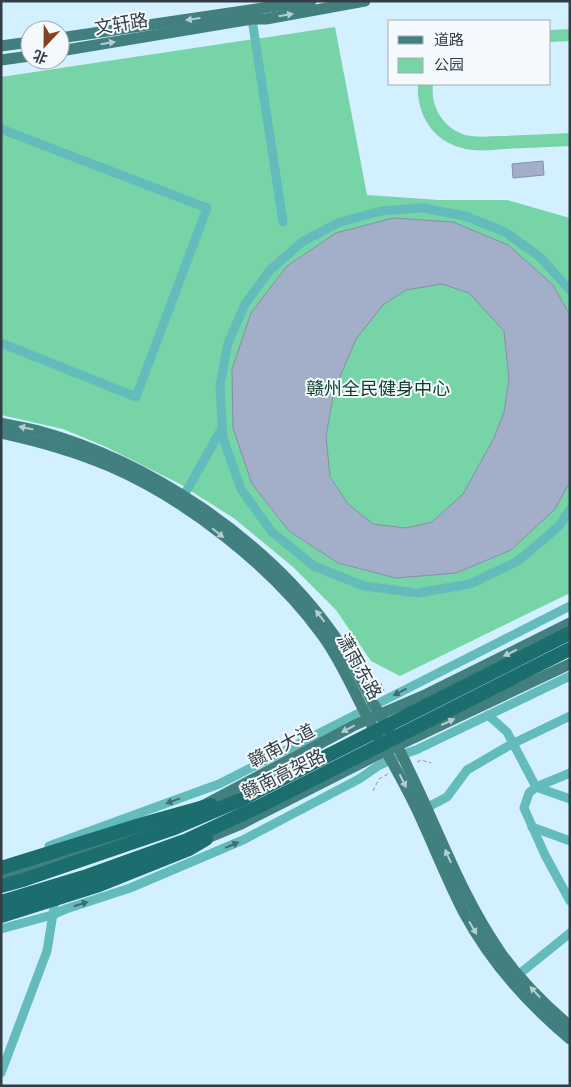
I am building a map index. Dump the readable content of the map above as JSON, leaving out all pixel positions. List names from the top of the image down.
{
  "streets": {
    "highway": ["赣南高架路"],
    "main road": ["文轩路", "潇雨东路", "赣南大道"]
  },
  "crossings": [
    ["潇雨东路", "赣南大道"]
  ],
  "parks": ["赣州全民健身中心"],
  "legend": ["道路", "公园"],
  "north": "bottom"
}
